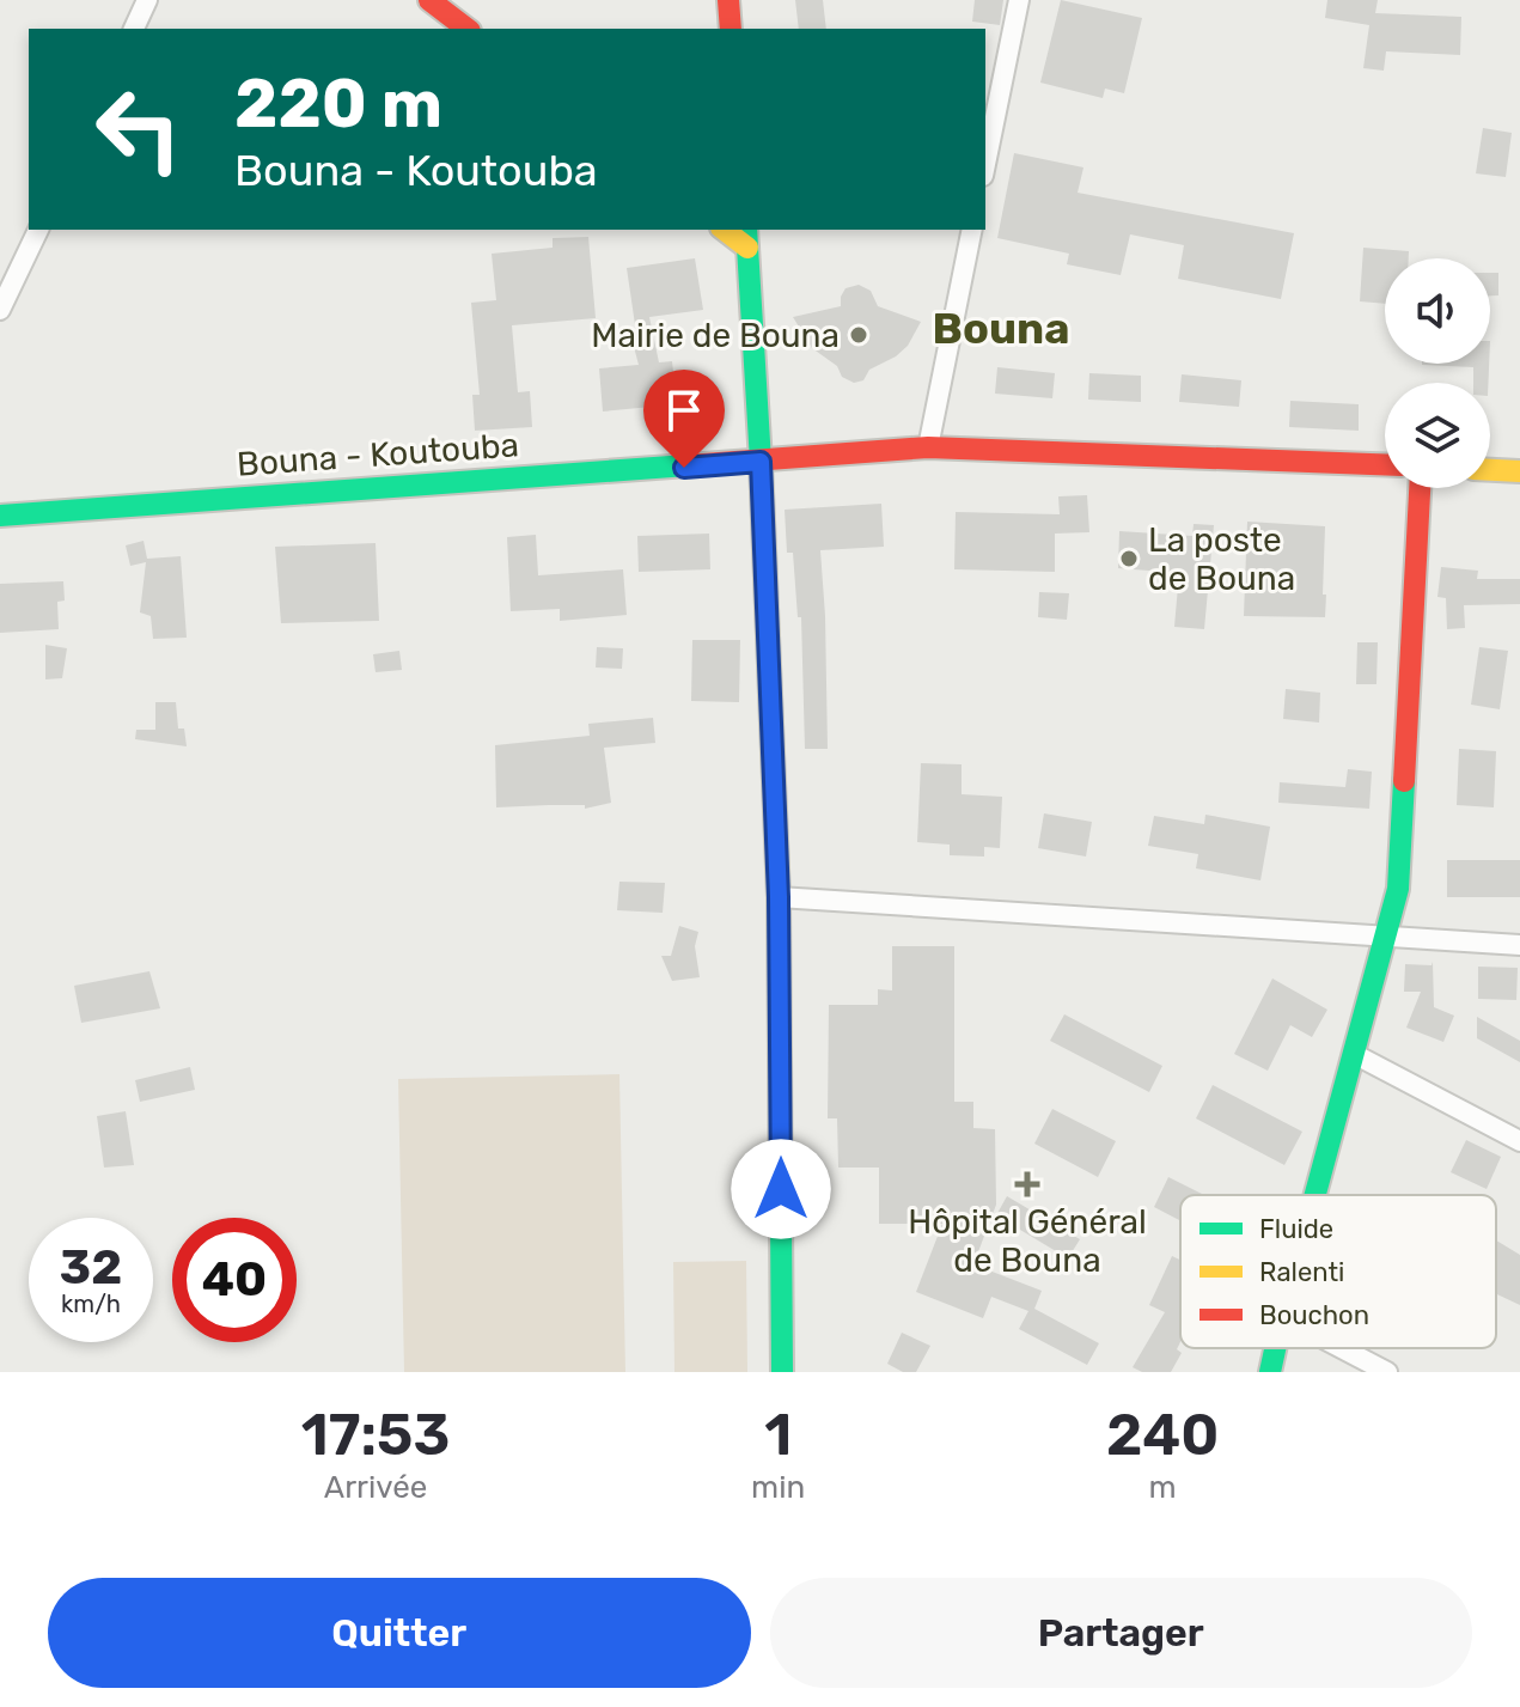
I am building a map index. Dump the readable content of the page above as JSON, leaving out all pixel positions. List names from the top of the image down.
{
  "streets": {
    "street": ["Bouna - Koutouba"]
  },
  "districts": ["Bouna"],
  "places": {
    "other": ["Mairie de Bouna", "La poste de Bouna"],
    "health": ["Hôpital Général de Bouna"]
  },
  "legend": ["Fluide", "Ralenti", "Bouchon"],
  "page": {
    "turn": ["220 m", "Bouna - Koutouba"],
    "speed": "32 km/h",
    "limit": "40",
    "eta": [
      "17:53",
      "Arrivée",
      "1",
      "min",
      "240",
      "m"
    ],
    "buttons": ["Quitter", "Partager"]
  }
}
